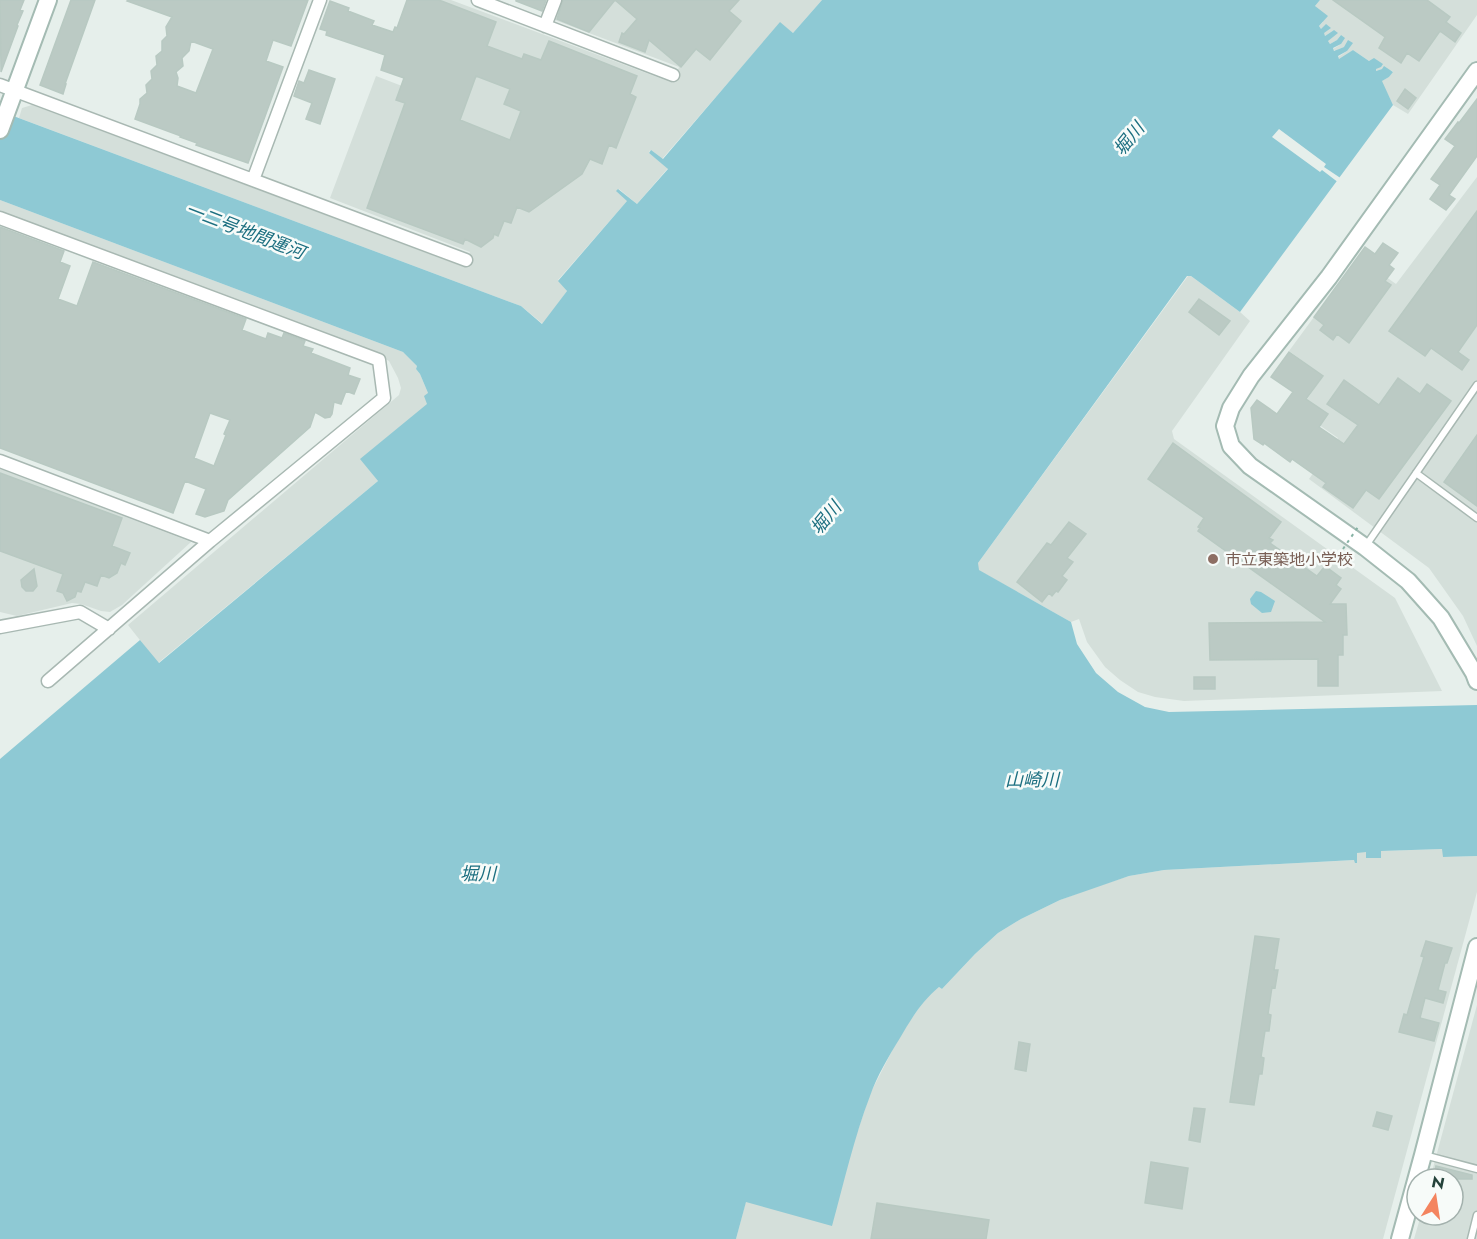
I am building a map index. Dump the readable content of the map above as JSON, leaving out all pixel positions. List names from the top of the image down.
{
  "water": ["堀川", "一二号地間運河", "山崎川"],
  "places": ["市立東築地小学校"],
  "north": "top"
}
